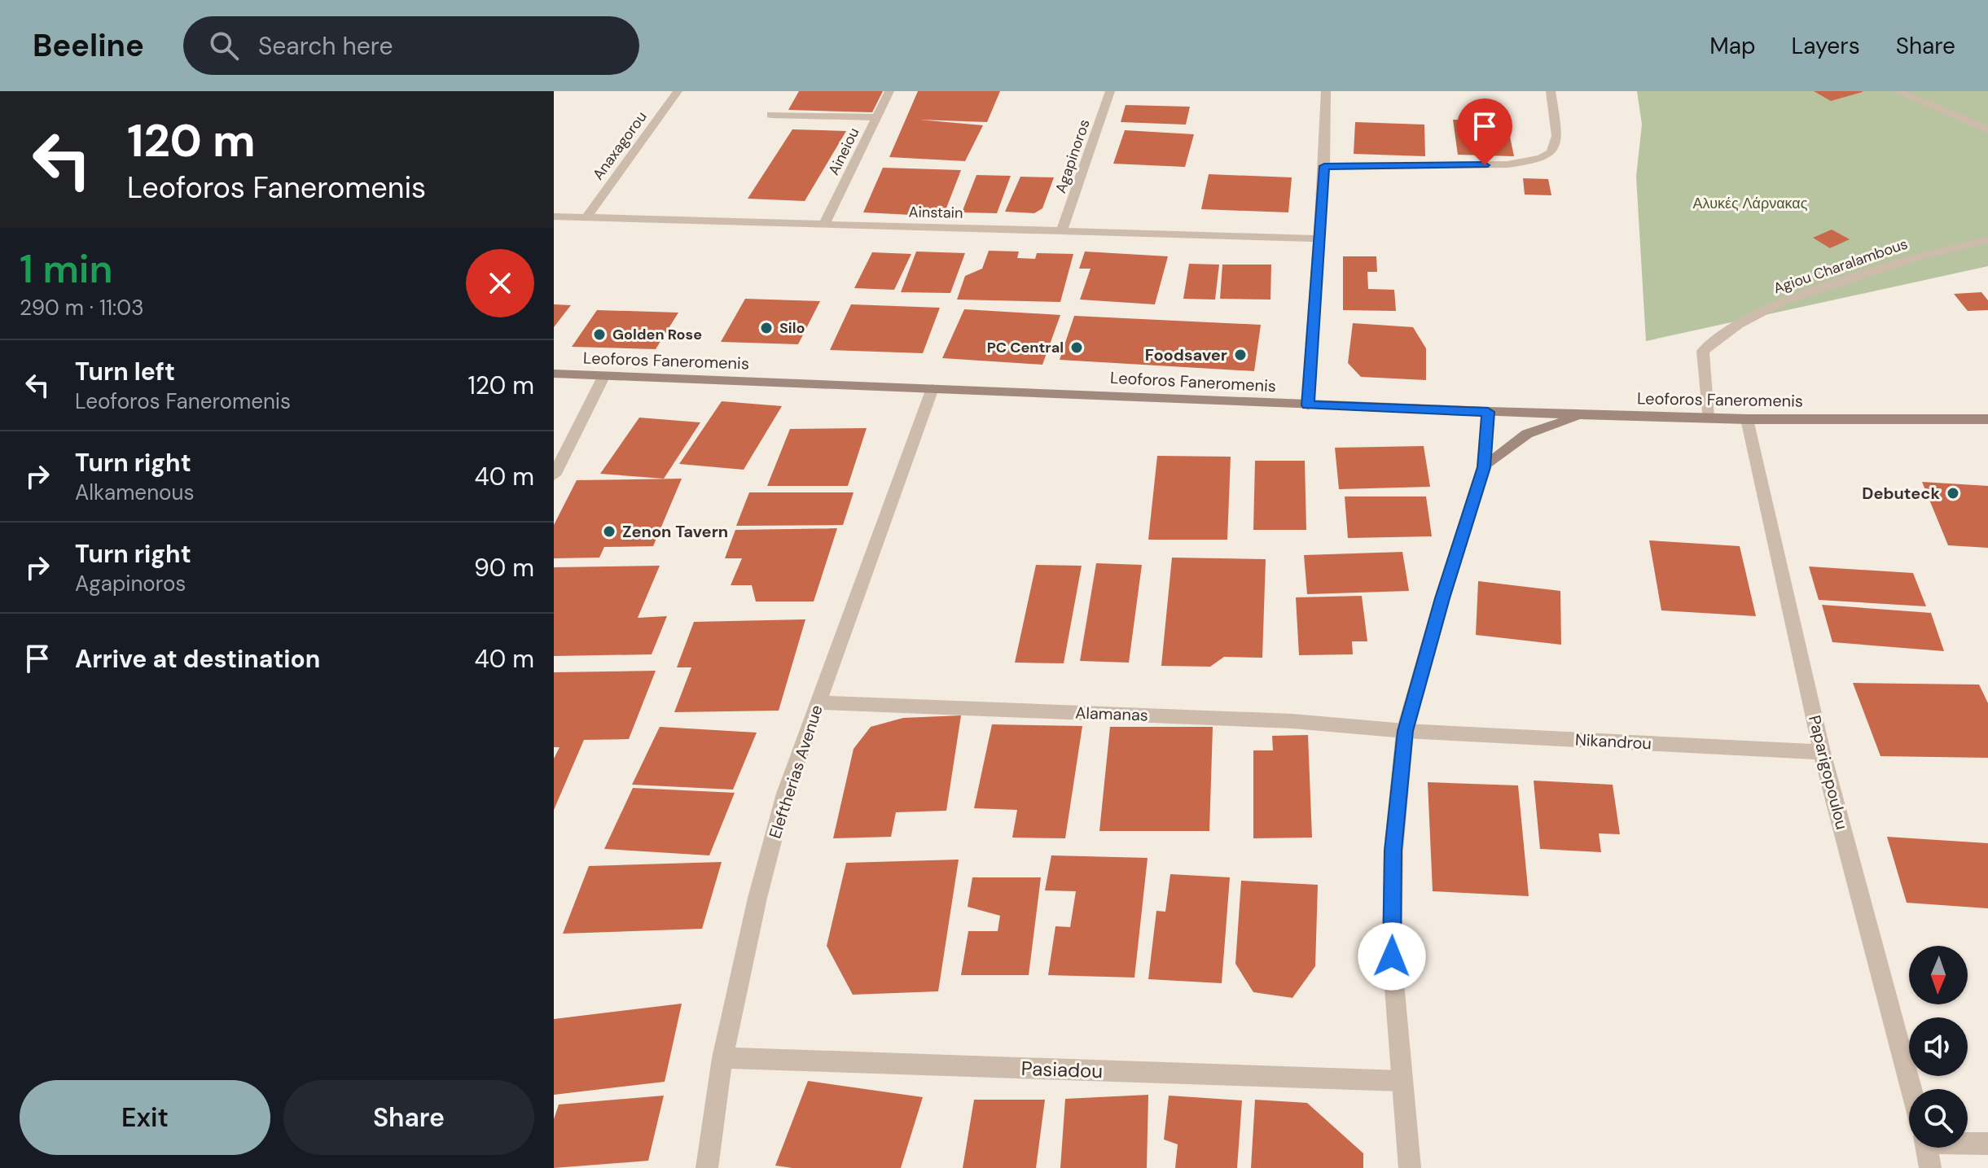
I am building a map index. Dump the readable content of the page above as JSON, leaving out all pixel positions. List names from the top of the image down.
{
  "streets": {
    "main road": ["Leoforos Faneromenis"],
    "street": [
      "Anaxagorou",
      "Aineiou",
      "Agapinoros",
      "Ainstain",
      "Agiou Charalambous",
      "Alamanas",
      "Nikandrou",
      "Eleftherias Avenue",
      "Paparigopoulou",
      "Pasiadou"
    ]
  },
  "crossings": [
    ["Anaxagorou", "Ainstain"],
    ["Aineiou", "Ainstain"],
    ["Agapinoros", "Ainstain"],
    ["Agiou Charalambous", "Leoforos Faneromenis"],
    ["Leoforos Faneromenis", "Eleftherias Avenue"],
    ["Leoforos Faneromenis", "Paparigopoulou"],
    ["Alamanas", "Nikandrou"],
    ["Alamanas", "Eleftherias Avenue"],
    ["Nikandrou", "Paparigopoulou"],
    ["Eleftherias Avenue", "Pasiadou"]
  ],
  "parks": ["Αλυκές Λάρνακας"],
  "places": [
    "Silo",
    "Golden Rose",
    "PC Central",
    "Foodsaver",
    "Debuteck",
    "Zenon Tavern"
  ],
  "north": "bottom",
  "page": {
    "header": "Beeline",
    "search": "Search here",
    "nav": ["Map", "Layers", "Share"],
    "turn": ["120 m", "Leoforos Faneromenis"],
    "heading": ["1 min", "290 m · 11:03"],
    "list": [
      {
        "name": "Turn left",
        "note": "Leoforos Faneromenis",
        "value": "120 m"
      },
      {
        "name": "Turn right",
        "note": "Alkamenous",
        "value": "40 m"
      },
      {
        "name": "Turn right",
        "note": "Agapinoros",
        "value": "90 m"
      },
      {
        "name": "Arrive at destination",
        "value": "40 m"
      }
    ],
    "buttons": ["Exit", "Share"]
  }
}
